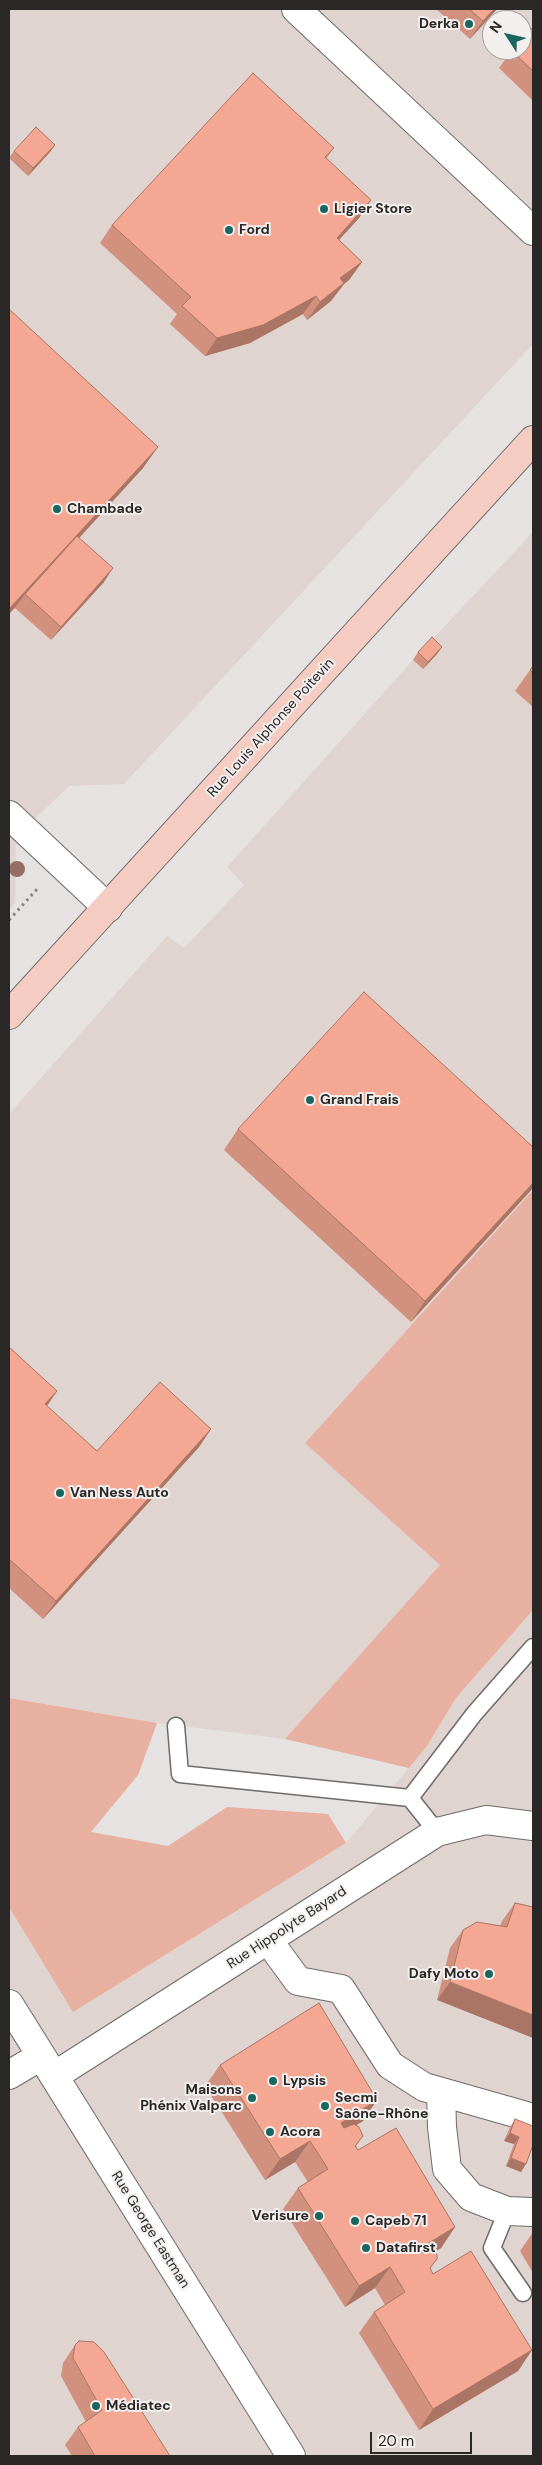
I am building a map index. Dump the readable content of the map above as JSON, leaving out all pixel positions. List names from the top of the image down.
{
  "streets": {
    "street": ["Rue Louis Alphonse Poitevin", "Rue Hippolyte Bayard", "Rue George Eastman"]
  },
  "crossings": [
    ["Rue Hippolyte Bayard", "Rue George Eastman"]
  ],
  "places": [
    "Derka",
    "Ligier Store",
    "Ford",
    "Chambade",
    "Grand Frais",
    "Van Ness Auto",
    "Dafy Moto",
    "Lypsis",
    "Maisons Phénix Valparc",
    "Secmi Saône-Rhône",
    "Acora",
    "Verisure",
    "Capeb 71",
    "Datafirst",
    "Médiatec"
  ],
  "scale_bar": "20 m",
  "north": "top left"
}
